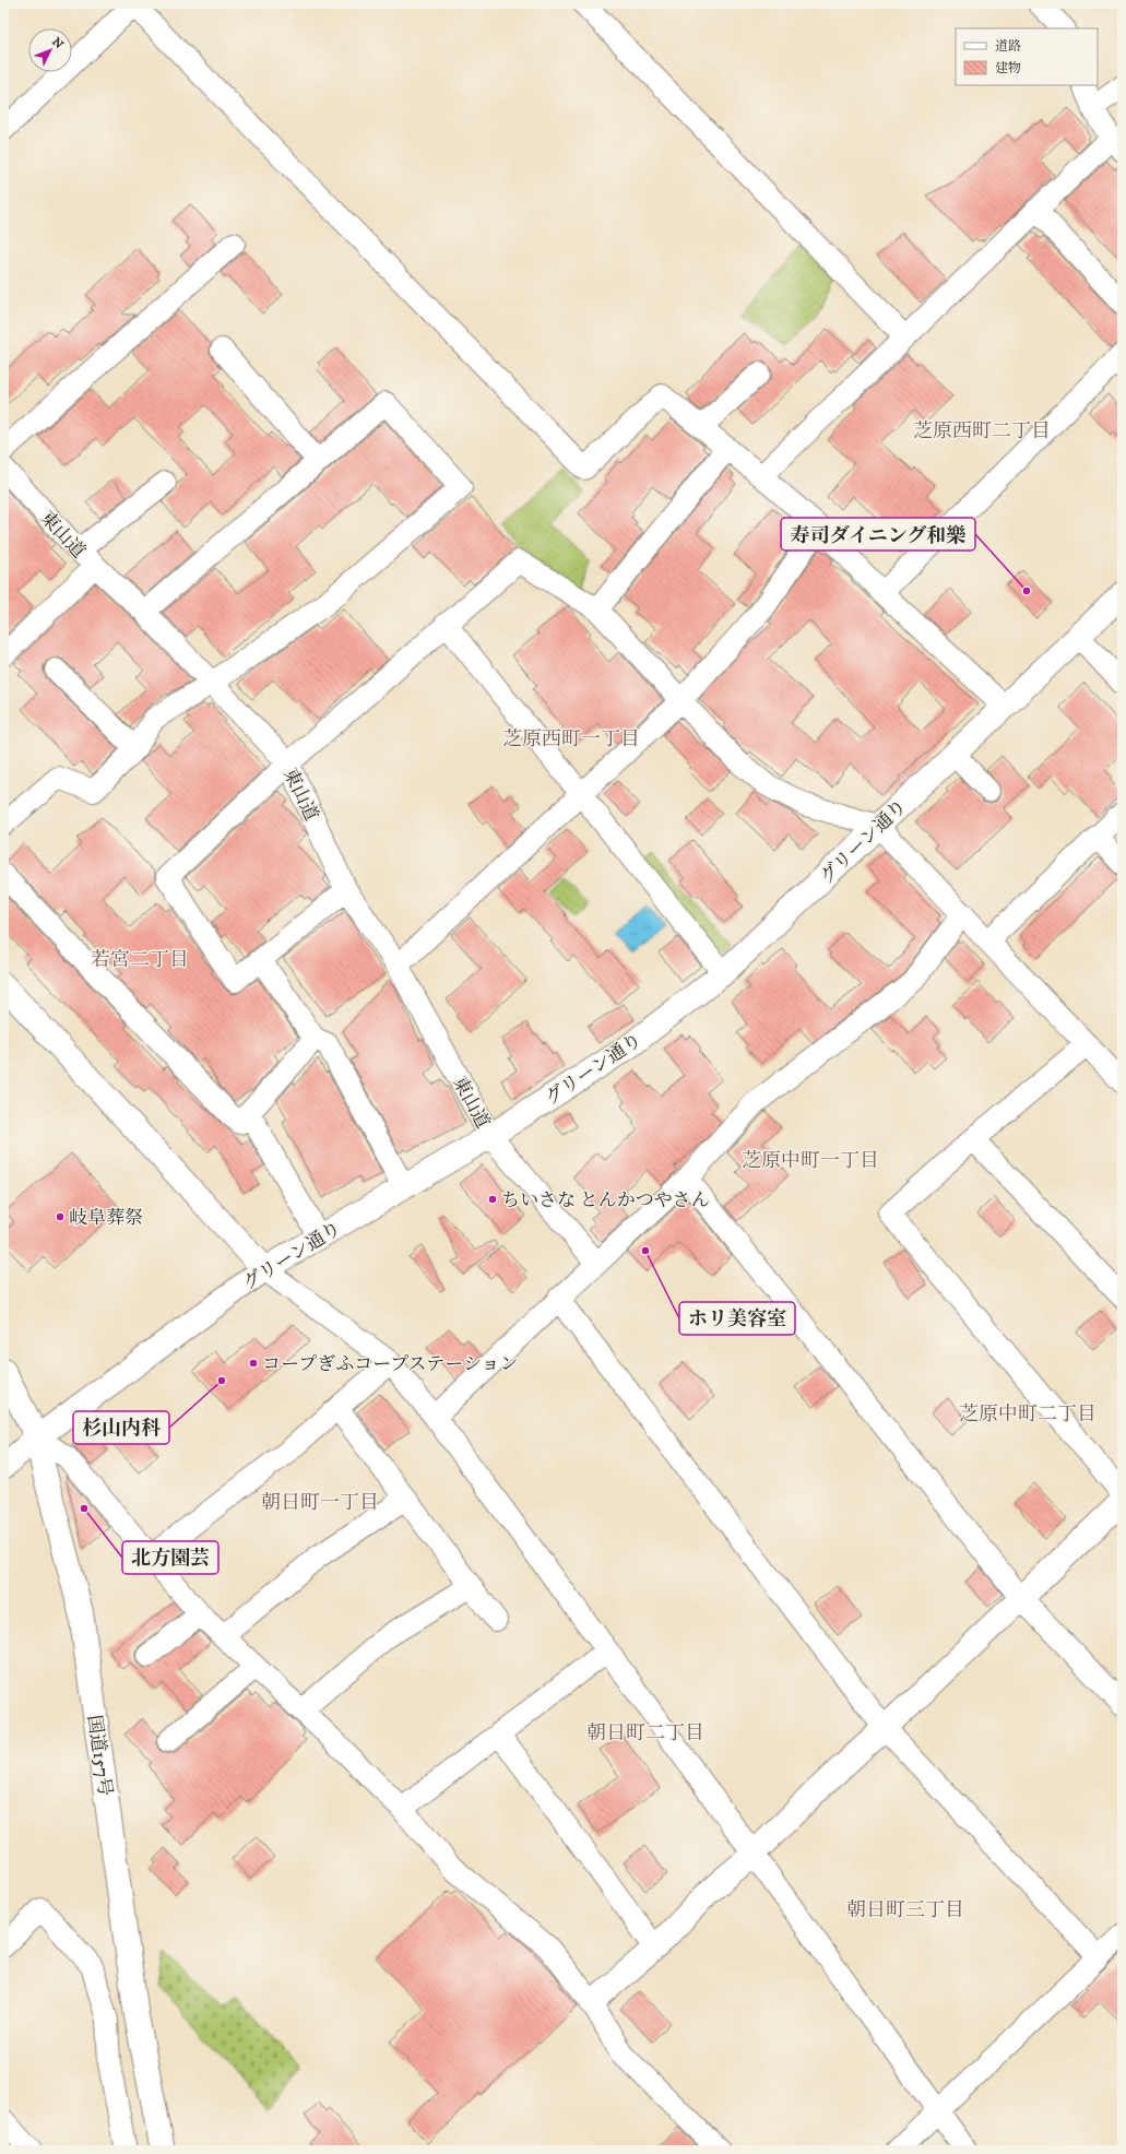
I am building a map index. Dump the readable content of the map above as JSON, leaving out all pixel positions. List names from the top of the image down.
{
  "streets": {
    "main road": ["グリーン通り", "国道157号"],
    "street": ["東山道"]
  },
  "crossings": [
    ["東山道", "グリーン通り"],
    ["グリーン通り", "国道157号"]
  ],
  "districts": [
    "芝原西町二丁目",
    "芝原西町一丁目",
    "若宮二丁目",
    "芝原中町一丁目",
    "芝原中町二丁目",
    "朝日町一丁目",
    "朝日町二丁目",
    "朝日町三丁目"
  ],
  "places": [
    "寿司ダイニング和樂",
    "ちいさな とんかつやさん",
    "岐阜葬祭",
    "ホリ美容室",
    "コープぎふコープステーション",
    "杉山内科",
    "北方園芸"
  ],
  "legend": ["道路", "建物"],
  "north": "top right"
}
